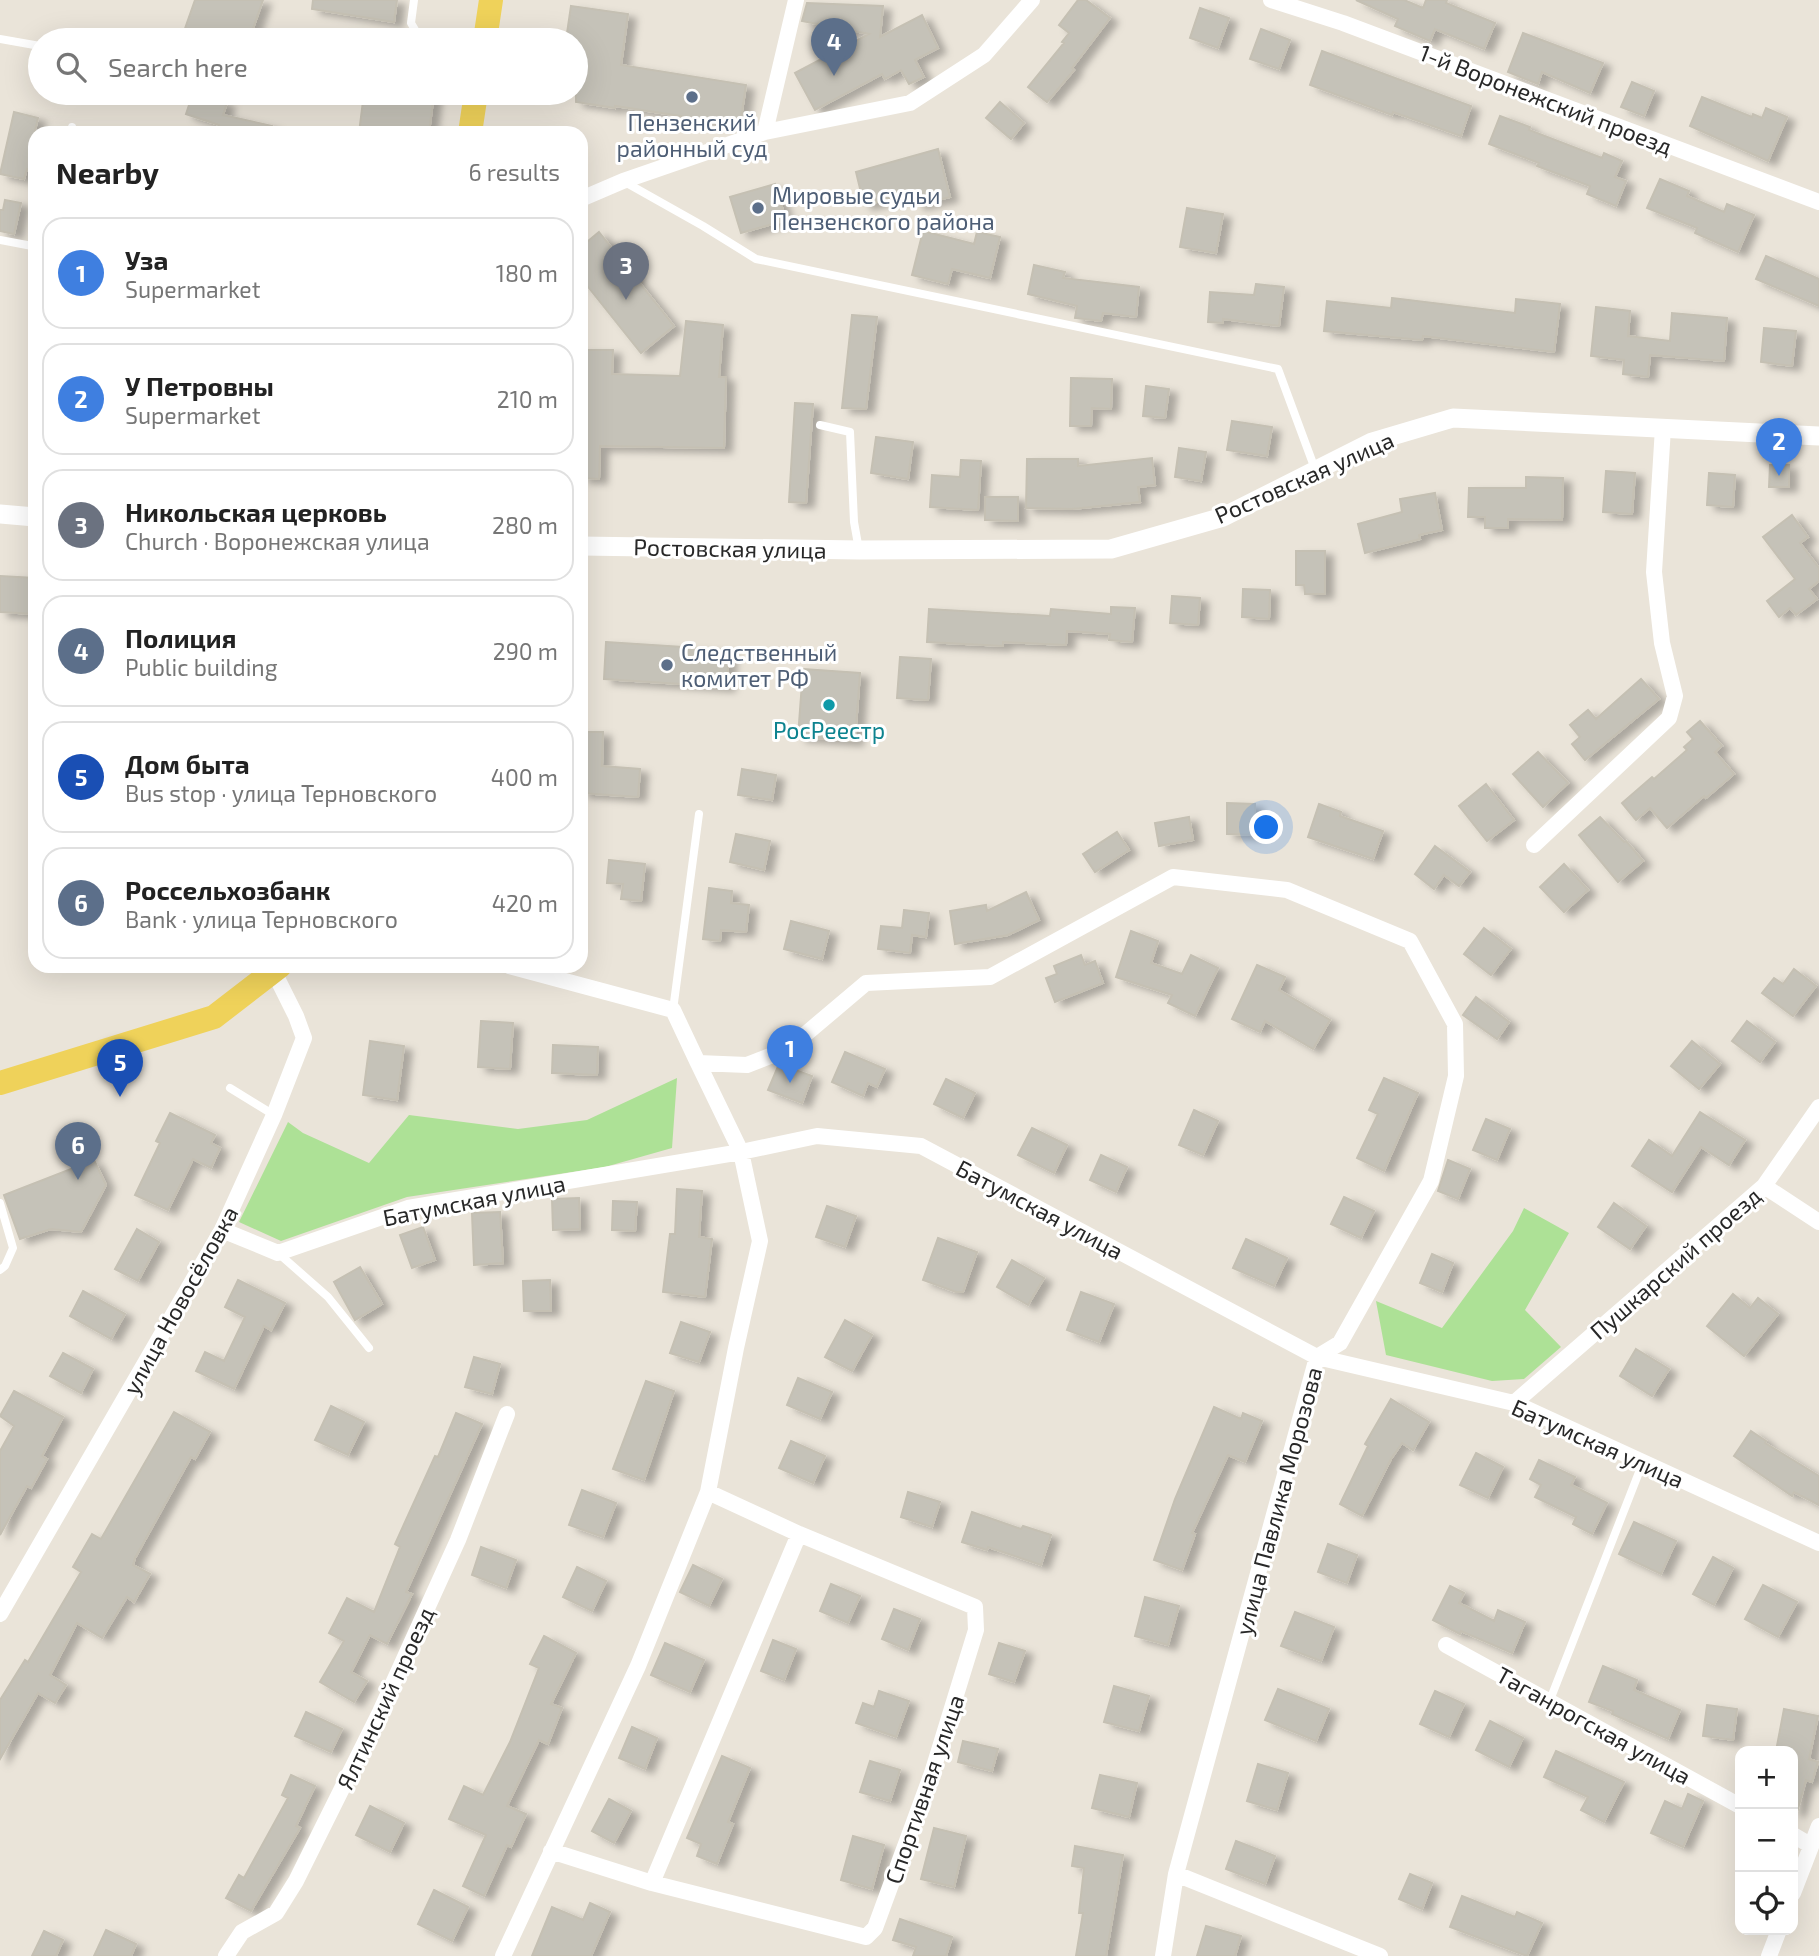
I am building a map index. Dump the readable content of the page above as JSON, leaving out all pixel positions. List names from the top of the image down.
{
  "streets": {
    "street": [
      "1-й Воронежский проезд",
      "Ростовская улица",
      "Батумская улица",
      "Пушкарский проезд",
      "улица Новосёловка",
      "улица Павлика Морозова",
      "Ялтинский проезд",
      "Таганрогская улица",
      "Спортивная улица"
    ]
  },
  "crossings": [
    ["Батумская улица", "Пушкарский проезд"],
    ["Батумская улица", "улица Павлика Морозова"]
  ],
  "places": [
    "Пензенский районный суд",
    "Мировые судьи Пензенского района",
    "Следственный комитет РФ",
    "РосРеестр"
  ],
  "page": {
    "pins": [
      "4",
      "3",
      "2",
      "1",
      "5",
      "6"
    ],
    "search": "Search here",
    "heading": ["Nearby", "6 results"],
    "list": [
      {
        "mark": "1",
        "name": "Уза",
        "note": "Supermarket",
        "value": "180 m"
      },
      {
        "mark": "2",
        "name": "У Петровны",
        "note": "Supermarket",
        "value": "210 m"
      },
      {
        "mark": "3",
        "name": "Никольская церковь",
        "note": "Church · Воронежская улица",
        "value": "280 m"
      },
      {
        "mark": "4",
        "name": "Полиция",
        "note": "Public building",
        "value": "290 m"
      },
      {
        "mark": "5",
        "name": "Дом быта",
        "note": "Bus stop · улица Терновского",
        "value": "400 m"
      },
      {
        "mark": "6",
        "name": "Россельхозбанк",
        "note": "Bank · улица Терновского",
        "value": "420 m"
      }
    ],
    "map_buttons": ["+", "−"]
  }
}
